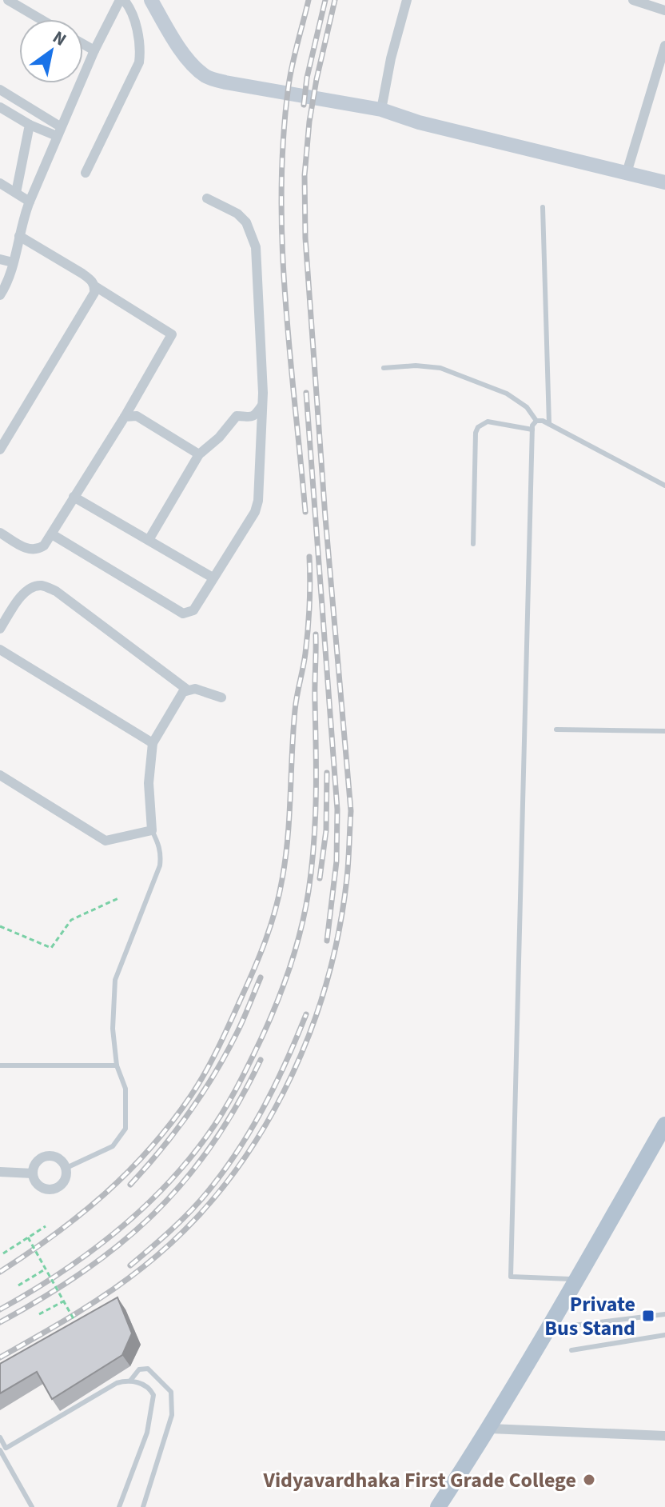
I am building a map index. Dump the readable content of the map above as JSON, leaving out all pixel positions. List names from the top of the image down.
{
  "places": {
    "transit": ["Private Bus Stand"],
    "other": ["Vidyavardhaka First Grade College"]
  },
  "north": "top right"
}
